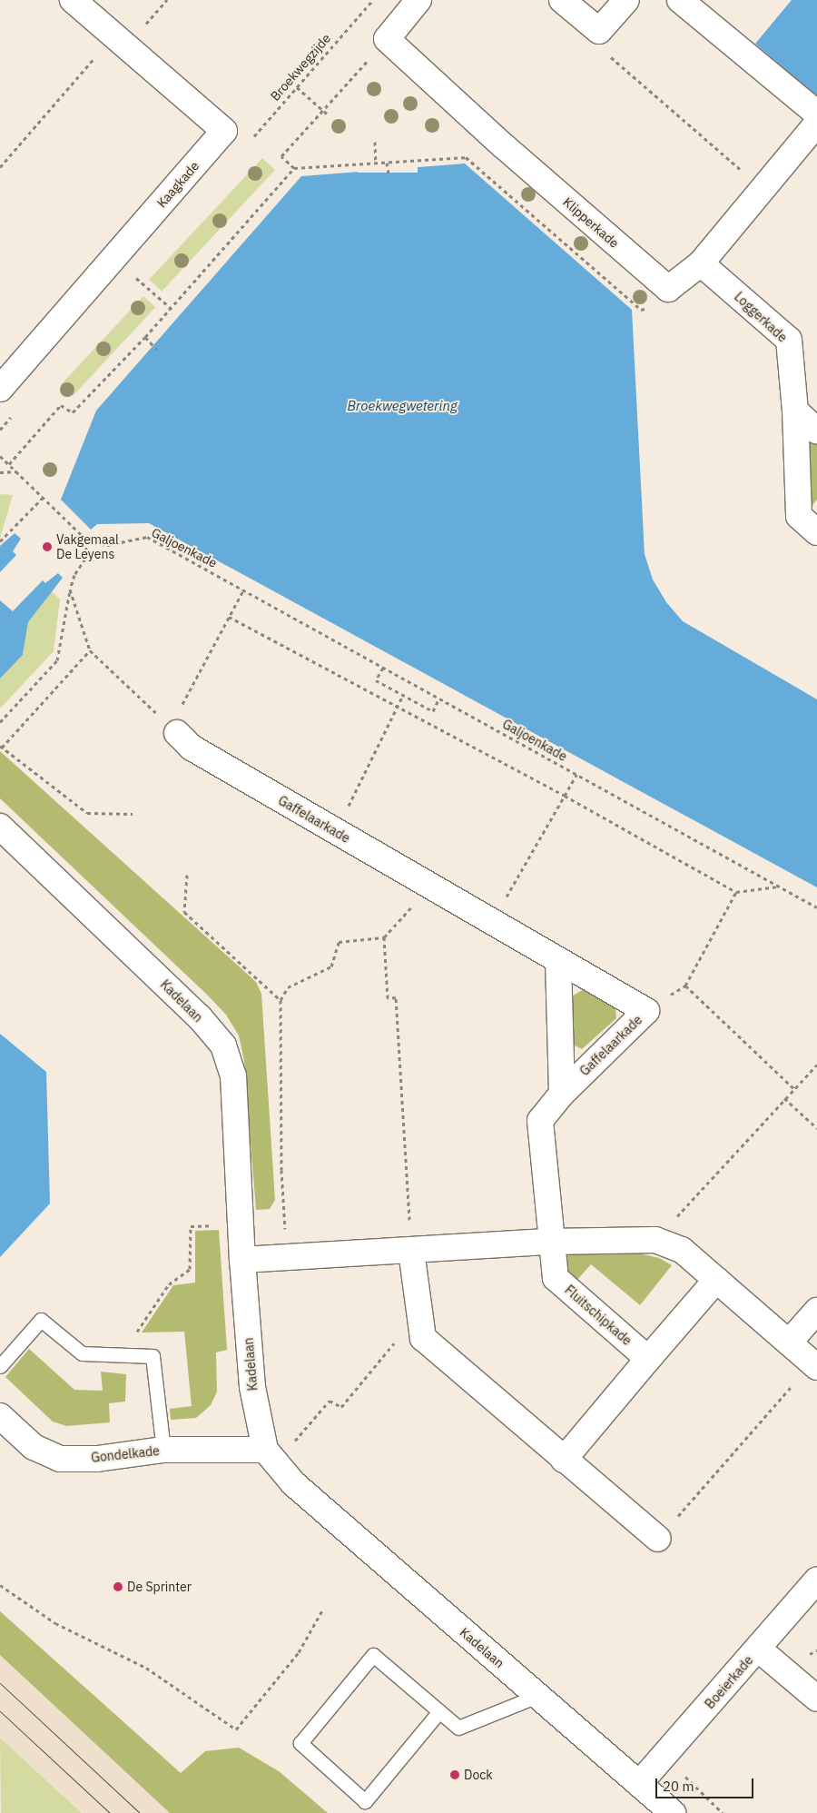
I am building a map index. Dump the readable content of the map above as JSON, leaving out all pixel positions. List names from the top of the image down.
{
  "streets": {
    "street": [
      "Kaagkade",
      "Klipperkade",
      "Loggerkade",
      "Gaffelaarkade",
      "Kadelaan",
      "Fluitschipkade",
      "Gondelkade",
      "Boeierkade"
    ],
    "path": ["Broekwegzijde", "Galjoenkade"]
  },
  "crossings": [
    ["Gaffelaarkade", "Fluitschipkade"],
    ["Kadelaan", "Gondelkade"],
    ["Kadelaan", "Boeierkade"]
  ],
  "water": ["Broekwegwetering"],
  "places": ["Vakgemaal De Leyens", "De Sprinter", "Dock"],
  "scale_bar": "20 m"
}
